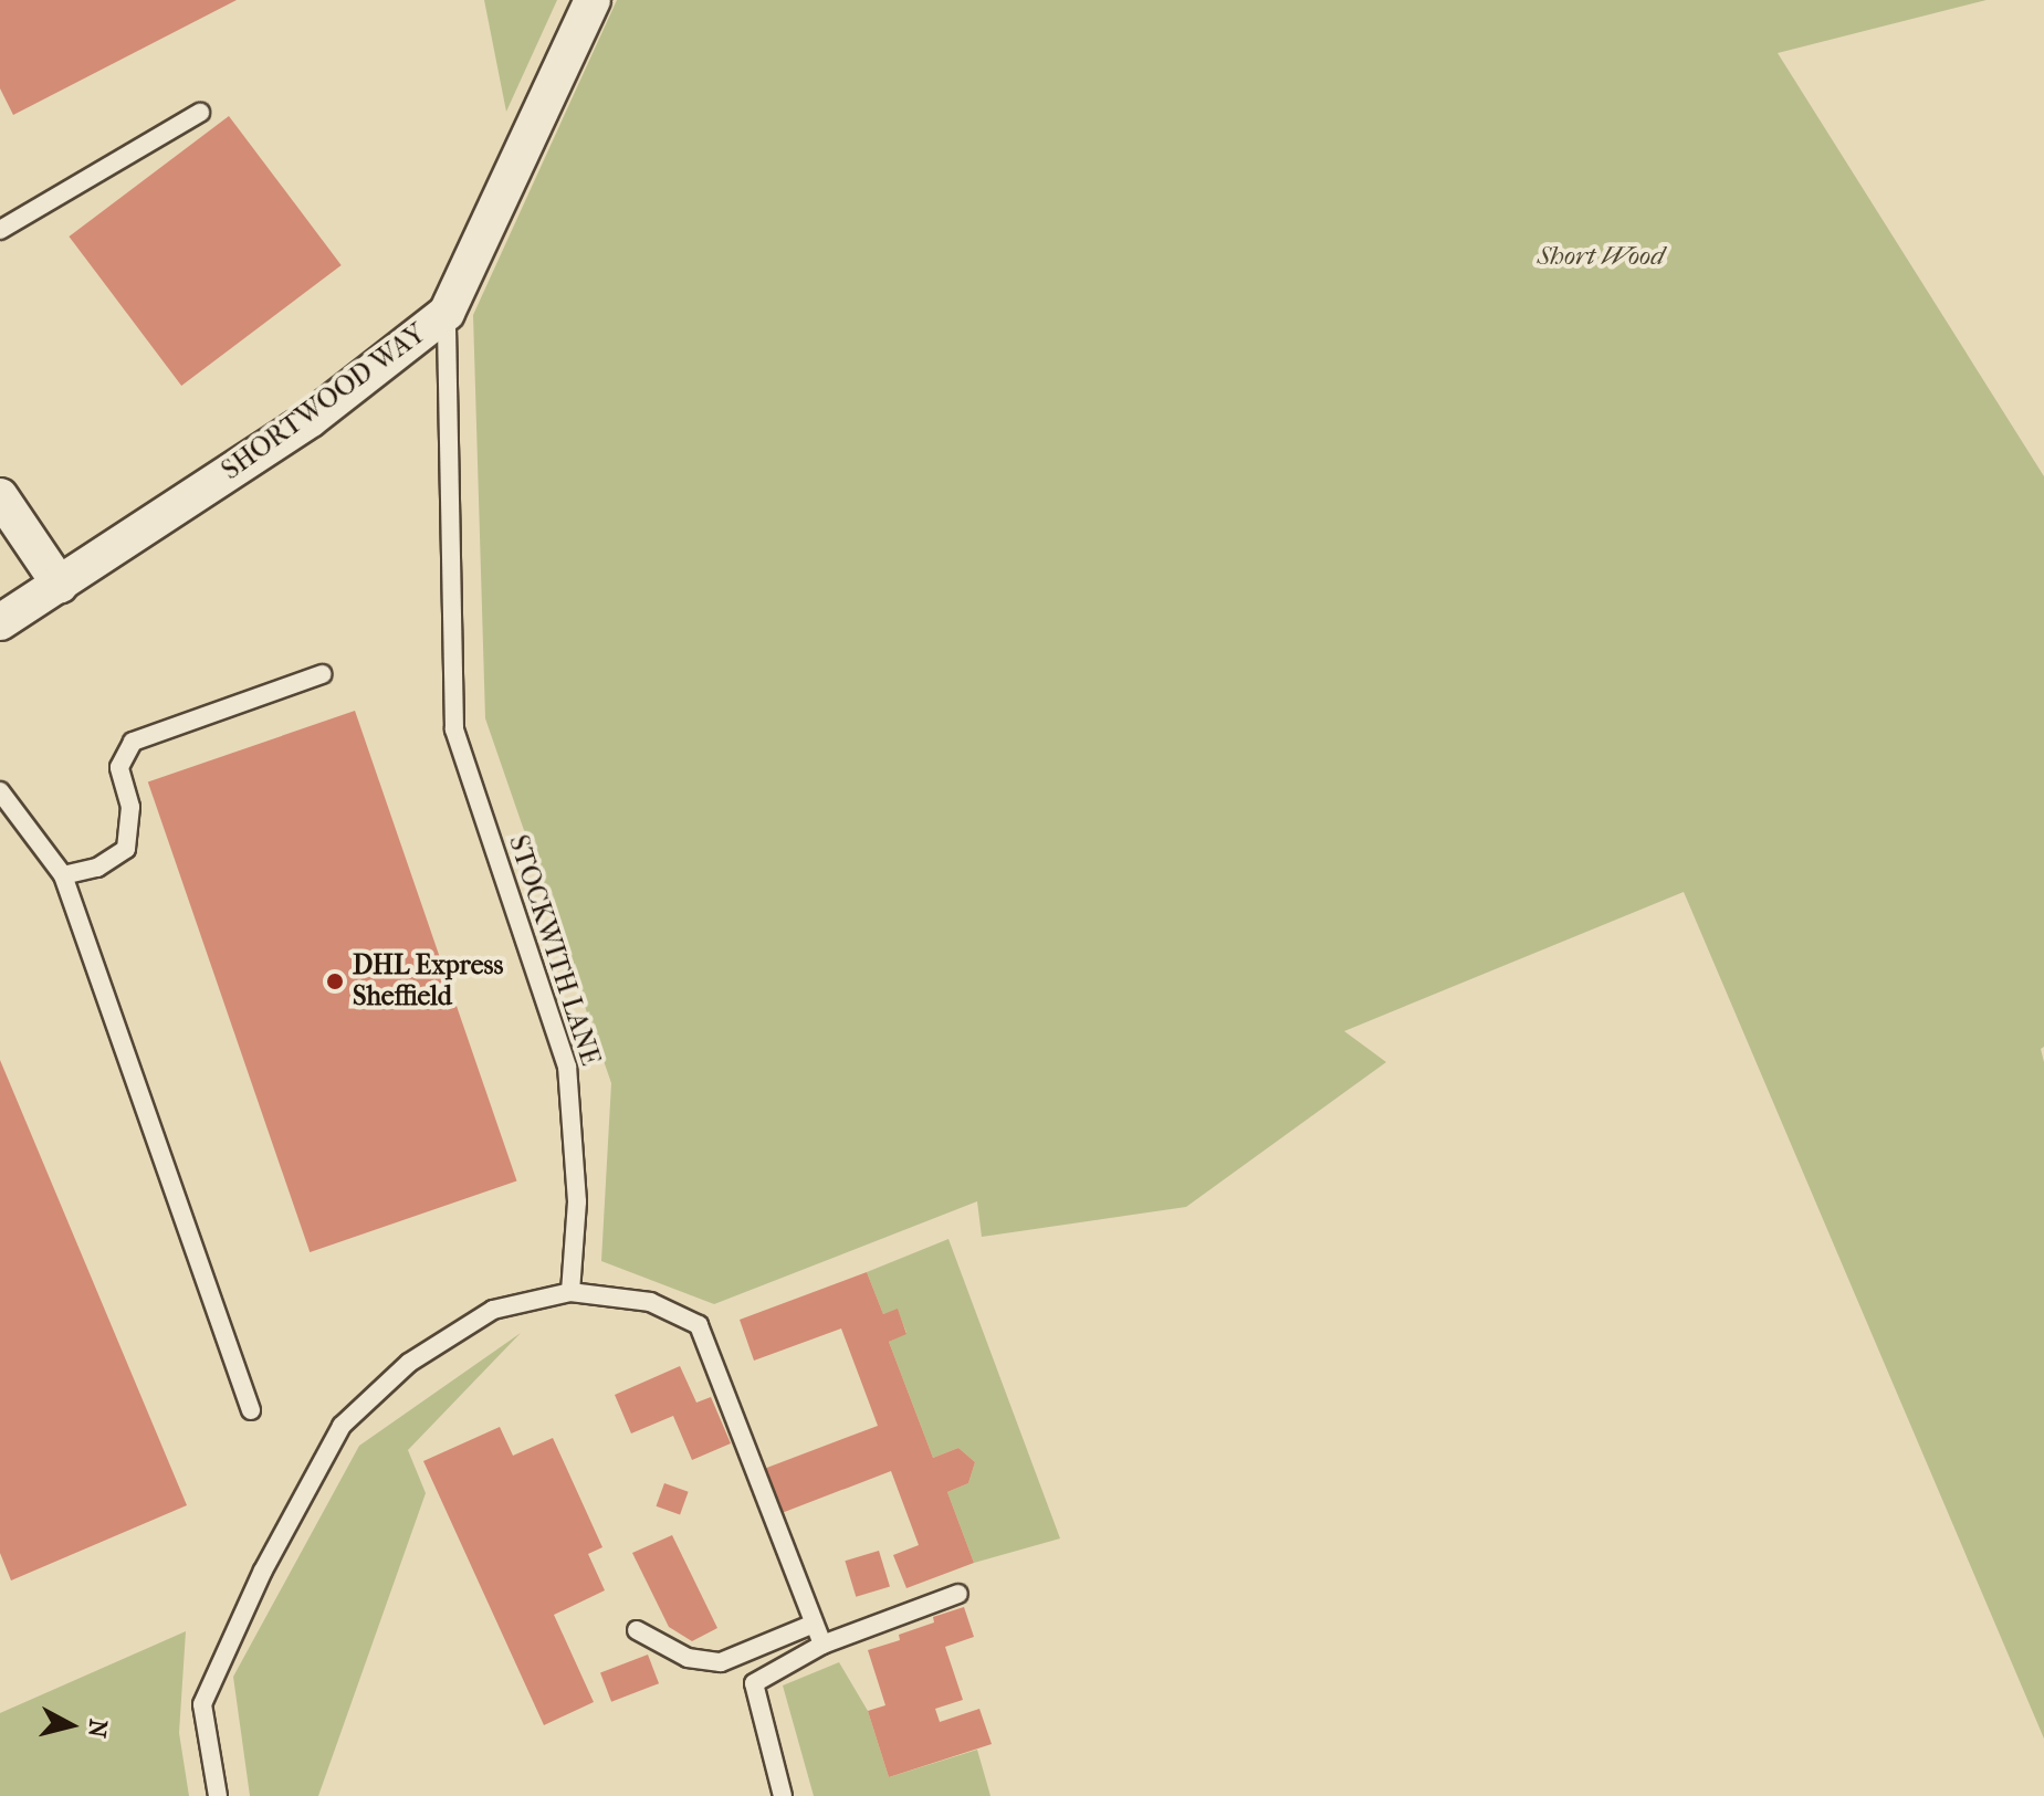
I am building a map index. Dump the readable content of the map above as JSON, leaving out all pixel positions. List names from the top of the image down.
{
  "streets": {
    "street": ["SHORTWOOD WAY"],
    "lane": ["STOCKWITH LANE"]
  },
  "crossings": [
    ["SHORTWOOD WAY", "STOCKWITH LANE"]
  ],
  "parks": ["Short Wood"],
  "places": ["DHL Express Sheffield"],
  "north": "right"
}
